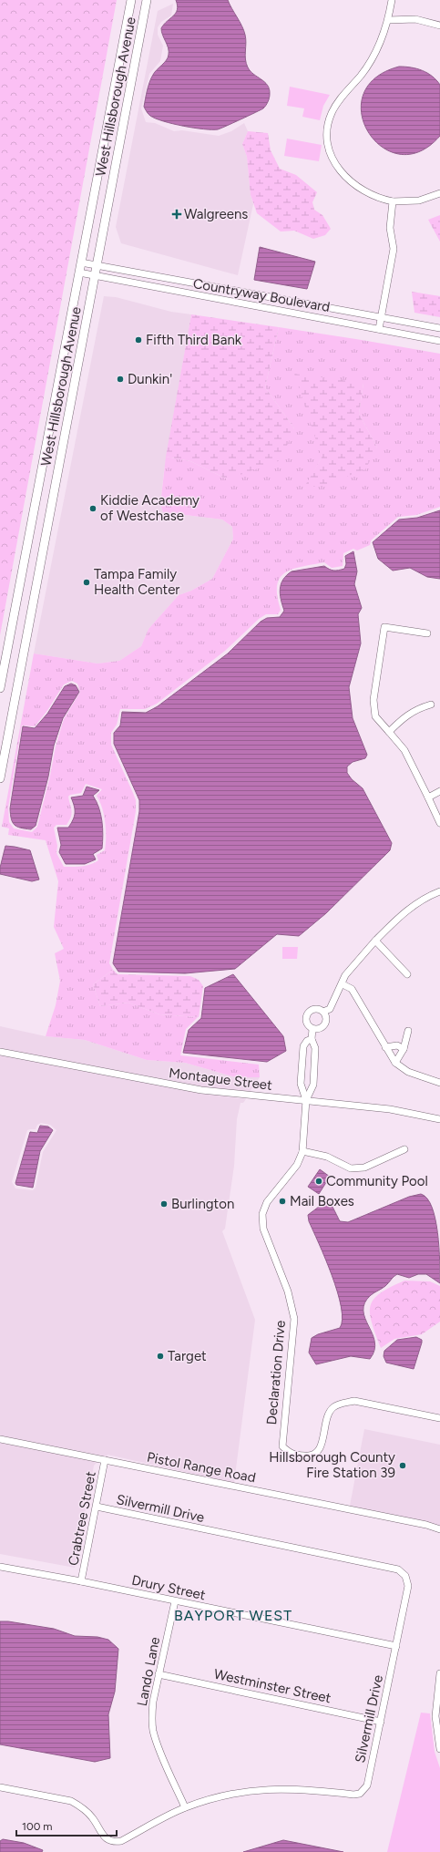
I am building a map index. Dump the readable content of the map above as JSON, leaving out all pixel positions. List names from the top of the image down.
{
  "streets": {
    "main road": ["West Hillsborough Avenue"],
    "street": [
      "Countryway Boulevard",
      "Montague Street",
      "Declaration Drive",
      "Pistol Range Road",
      "Silvermill Drive",
      "Crabtree Street",
      "Drury Street",
      "Lando Lane",
      "Westminster Street"
    ]
  },
  "crossings": [
    ["West Hillsborough Avenue", "Countryway Boulevard"],
    ["Montague Street", "Declaration Drive"],
    ["Pistol Range Road", "Crabtree Street"],
    ["Silvermill Drive", "Crabtree Street"],
    ["Silvermill Drive", "Drury Street"],
    ["Silvermill Drive", "Lando Lane"],
    ["Silvermill Drive", "Westminster Street"],
    ["Crabtree Street", "Drury Street"],
    ["Drury Street", "Lando Lane"],
    ["Lando Lane", "Westminster Street"]
  ],
  "districts": ["BAYPORT WEST"],
  "places": {
    "health": ["Walgreens"],
    "other": [
      "Fifth Third Bank",
      "Dunkin'",
      "Kiddie Academy of Westchase",
      "Tampa Family Health Center",
      "Community Pool",
      "Mail Boxes",
      "Burlington",
      "Target",
      "Hillsborough County Fire Station 39"
    ]
  },
  "scale_bar": "100 m"
}
